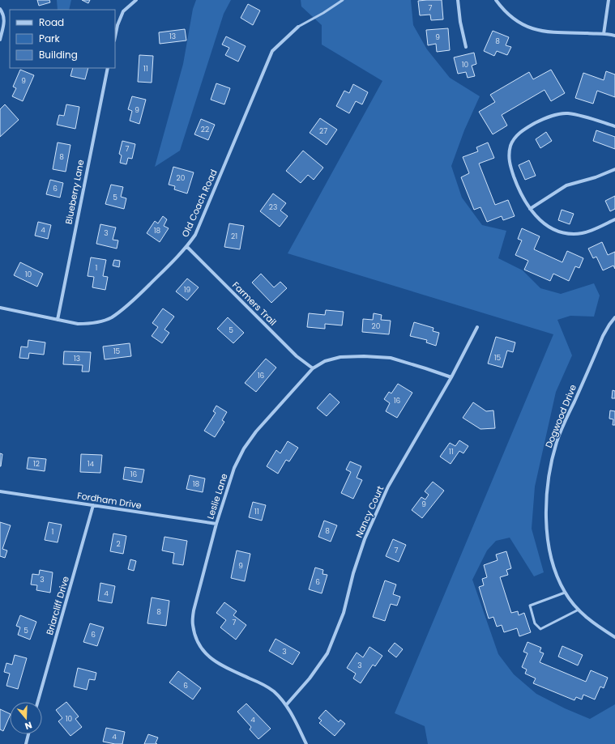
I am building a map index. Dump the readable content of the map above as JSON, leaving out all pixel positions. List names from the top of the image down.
{
  "streets": {
    "street": [
      "Blueberry Lane",
      "Old Coach Road",
      "Farmers Trail",
      "Dogwood Drive",
      "Leslie Lane",
      "Fordham Drive",
      "Nancy Court",
      "Briarcliff Drive"
    ]
  },
  "crossings": [
    ["Blueberry Lane", "Old Coach Road"],
    ["Old Coach Road", "Farmers Trail"],
    ["Farmers Trail", "Leslie Lane"],
    ["Leslie Lane", "Fordham Drive"],
    ["Leslie Lane", "Nancy Court"],
    ["Fordham Drive", "Briarcliff Drive"]
  ],
  "house_numbers": [
    "7",
    "13",
    "9",
    "8",
    "10",
    "11",
    "9",
    "9",
    "22",
    "27",
    "7",
    "8",
    "20",
    "6",
    "5",
    "23",
    "4",
    "18",
    "3",
    "21",
    "1",
    "10",
    "19",
    "20",
    "5",
    "15",
    "15",
    "13",
    "16",
    "16",
    "11",
    "12",
    "14",
    "16",
    "18",
    "9",
    "11",
    "8",
    "1",
    "2",
    "7",
    "9",
    "3",
    "6",
    "4",
    "8",
    "7",
    "5",
    "6",
    "3",
    "3",
    "6",
    "10",
    "4",
    "4"
  ],
  "legend": ["Road", "Park", "Building"],
  "north": "bottom"
}
